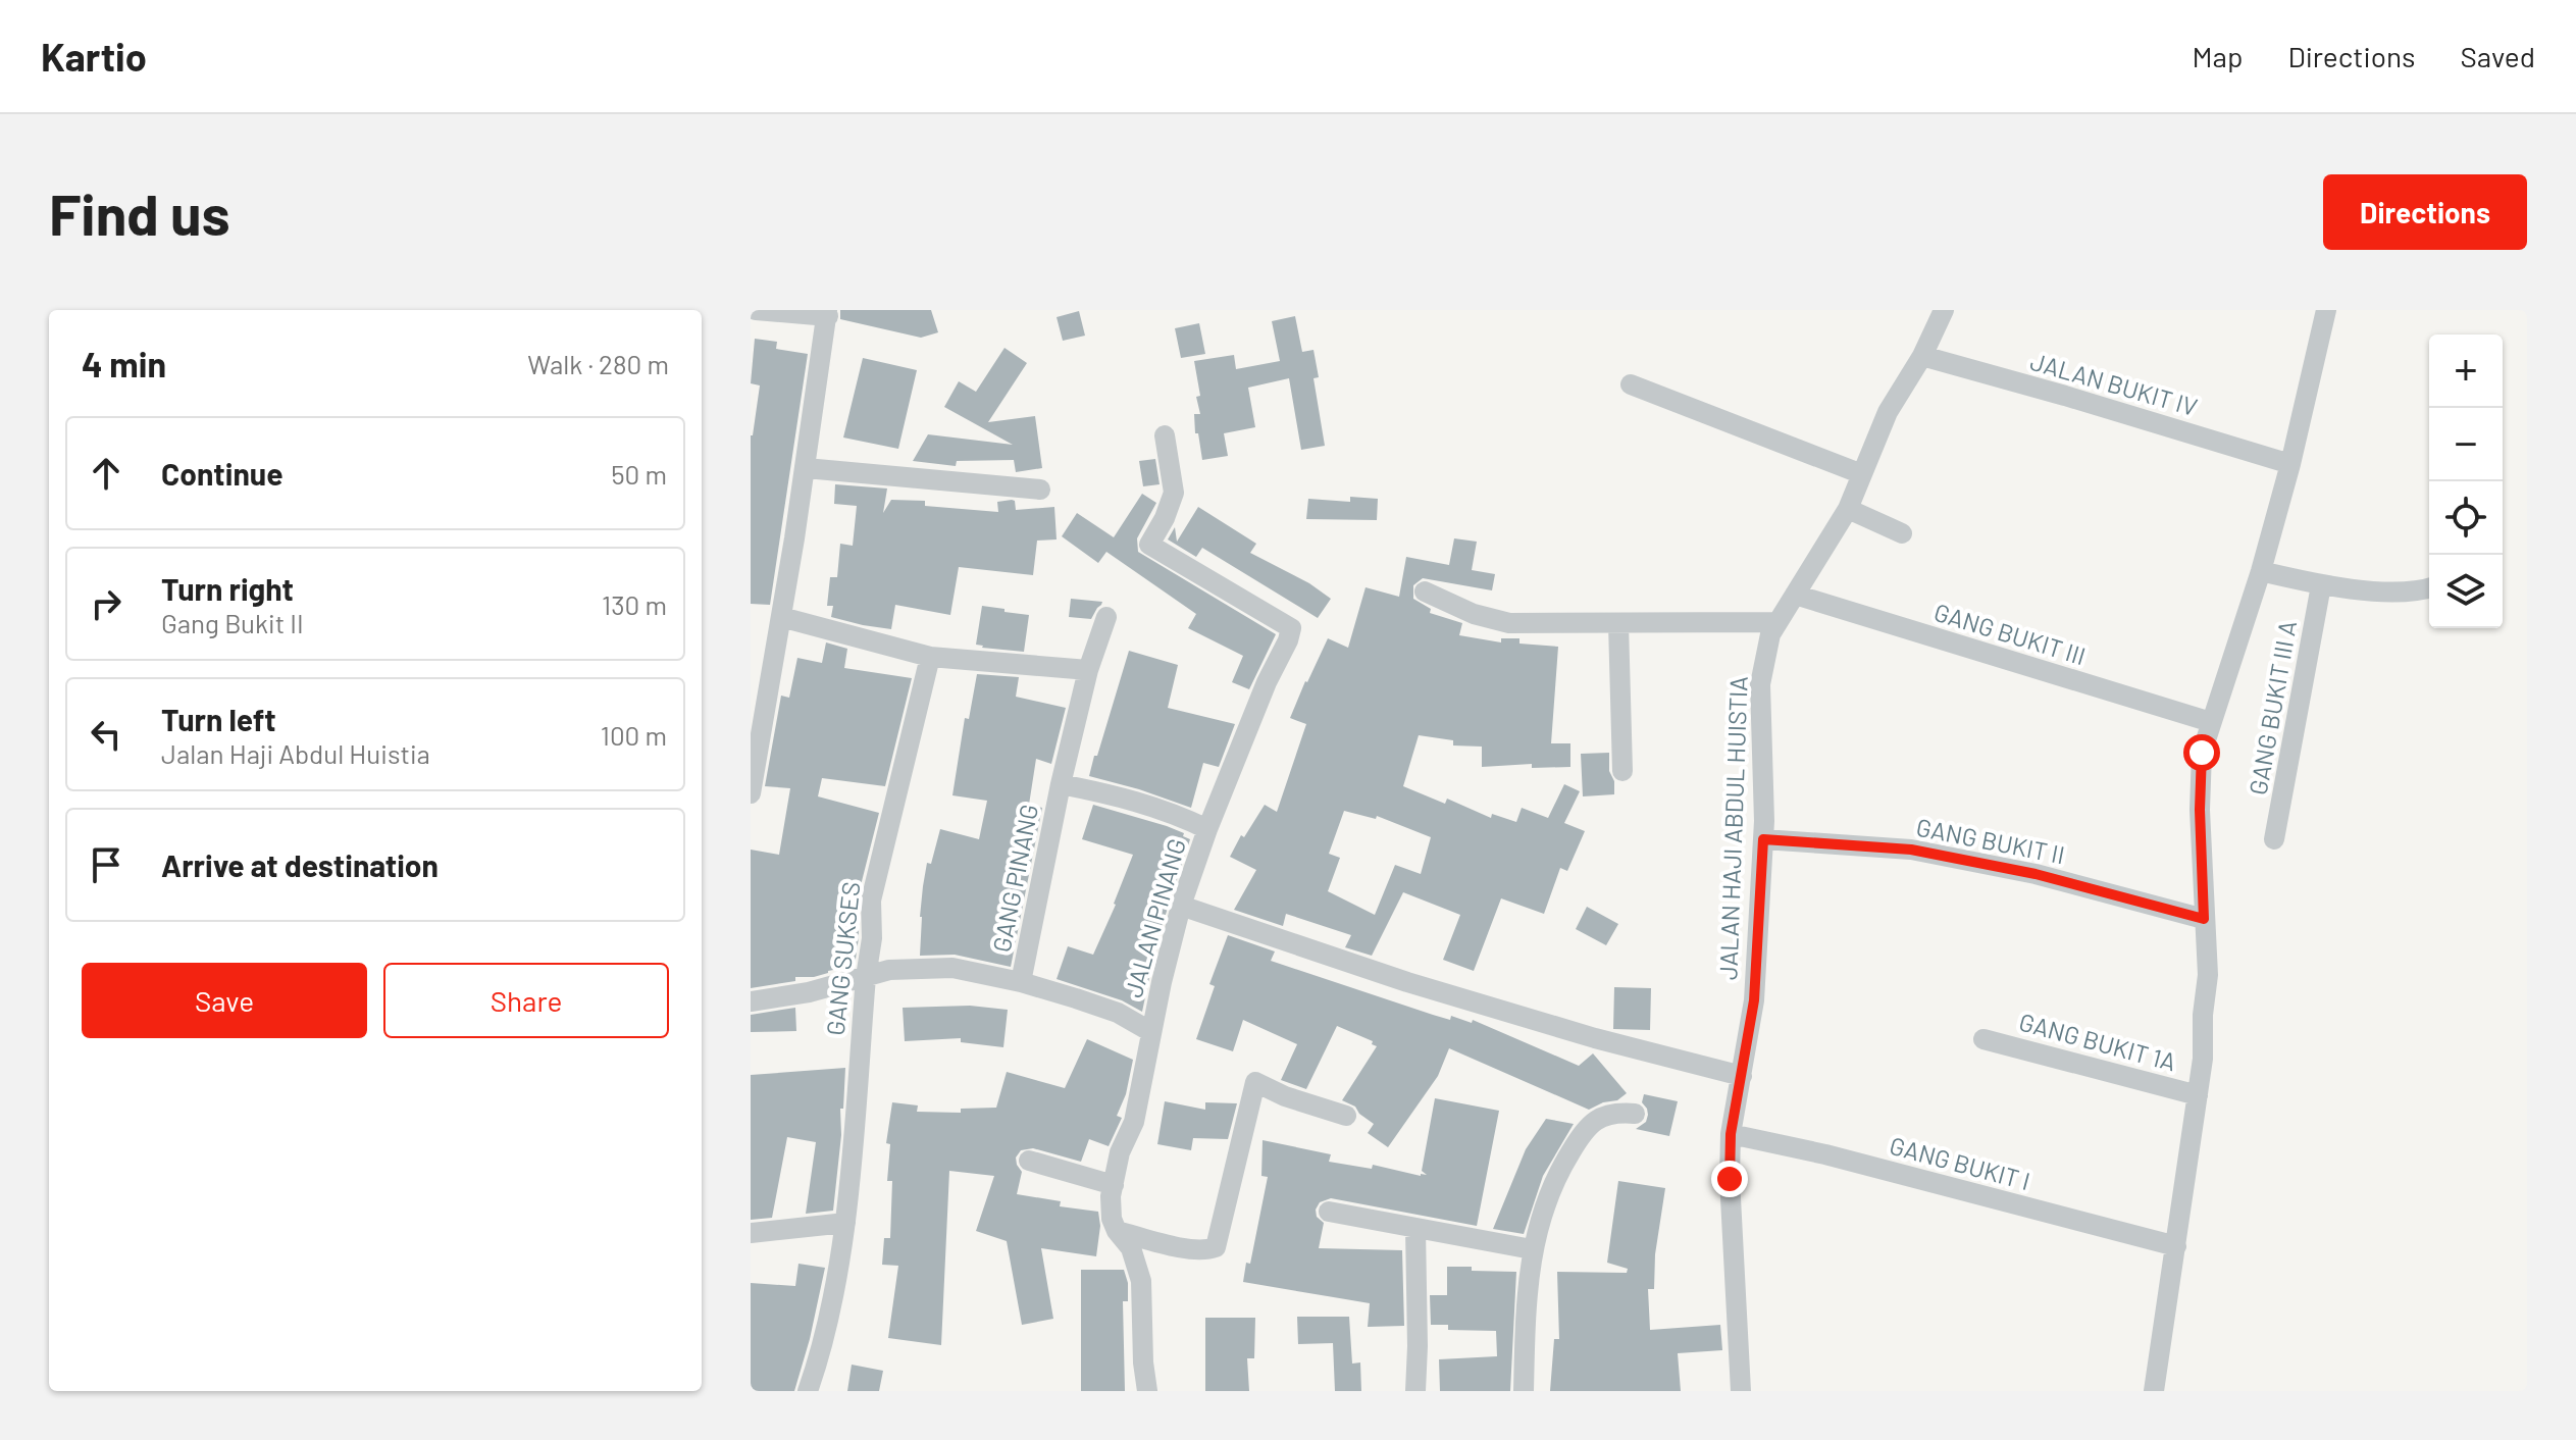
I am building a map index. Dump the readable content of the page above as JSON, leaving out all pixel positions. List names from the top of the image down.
{
  "streets": {
    "street": [
      "JALAN BUKIT IV",
      "GANG BUKIT III",
      "GANG BUKIT III A",
      "JALAN HAJI ABDUL HUISTIA",
      "GANG BUKIT II",
      "GANG PINANG",
      "JALAN PINANG",
      "GANG SUKSES",
      "GANG BUKIT 1A",
      "GANG BUKIT I"
    ]
  },
  "crossings": [
    ["JALAN BUKIT IV", "JALAN HAJI ABDUL HUISTIA"],
    ["GANG BUKIT III", "JALAN HAJI ABDUL HUISTIA"],
    ["JALAN HAJI ABDUL HUISTIA", "GANG BUKIT II"],
    ["JALAN HAJI ABDUL HUISTIA", "GANG BUKIT I"],
    ["GANG PINANG", "JALAN PINANG"]
  ],
  "page": {
    "header": "Kartio",
    "nav": ["Map", "Directions", "Saved"],
    "buttons": [
      "Directions",
      ["Save", "Share"]
    ],
    "title": "Find us",
    "heading": ["4 min", "Walk · 280 m"],
    "map_buttons": ["+", "−"],
    "list": [
      ["Continue", "50 m"],
      ["Turn right", "Gang Bukit II", "130 m"],
      ["Turn left", "Jalan Haji Abdul Huistia", "100 m"],
      "Arrive at destination"
    ]
  }
}
